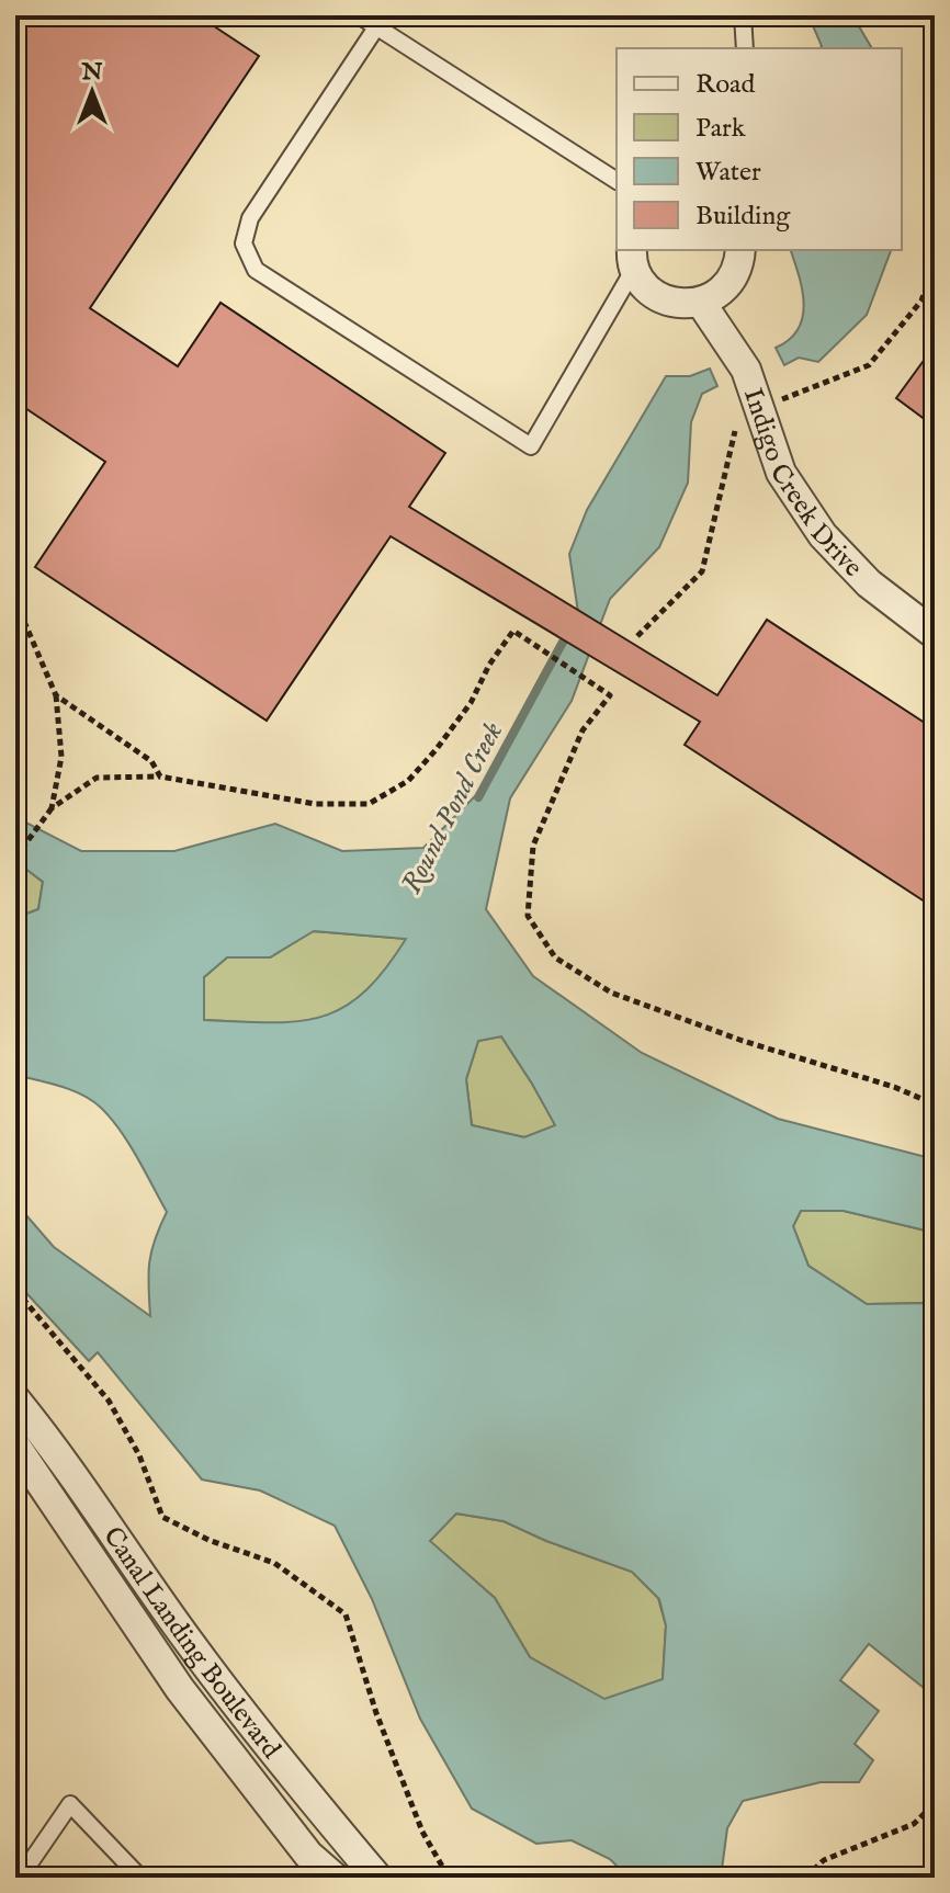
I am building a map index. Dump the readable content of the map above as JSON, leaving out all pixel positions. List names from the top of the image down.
{
  "streets": {
    "street": ["Indigo Creek Drive", "Canal Landing Boulevard"]
  },
  "water": ["Round Pond Creek"],
  "legend": [
    "Road",
    "Park",
    "Water",
    "Building"
  ],
  "north": "top"
}
